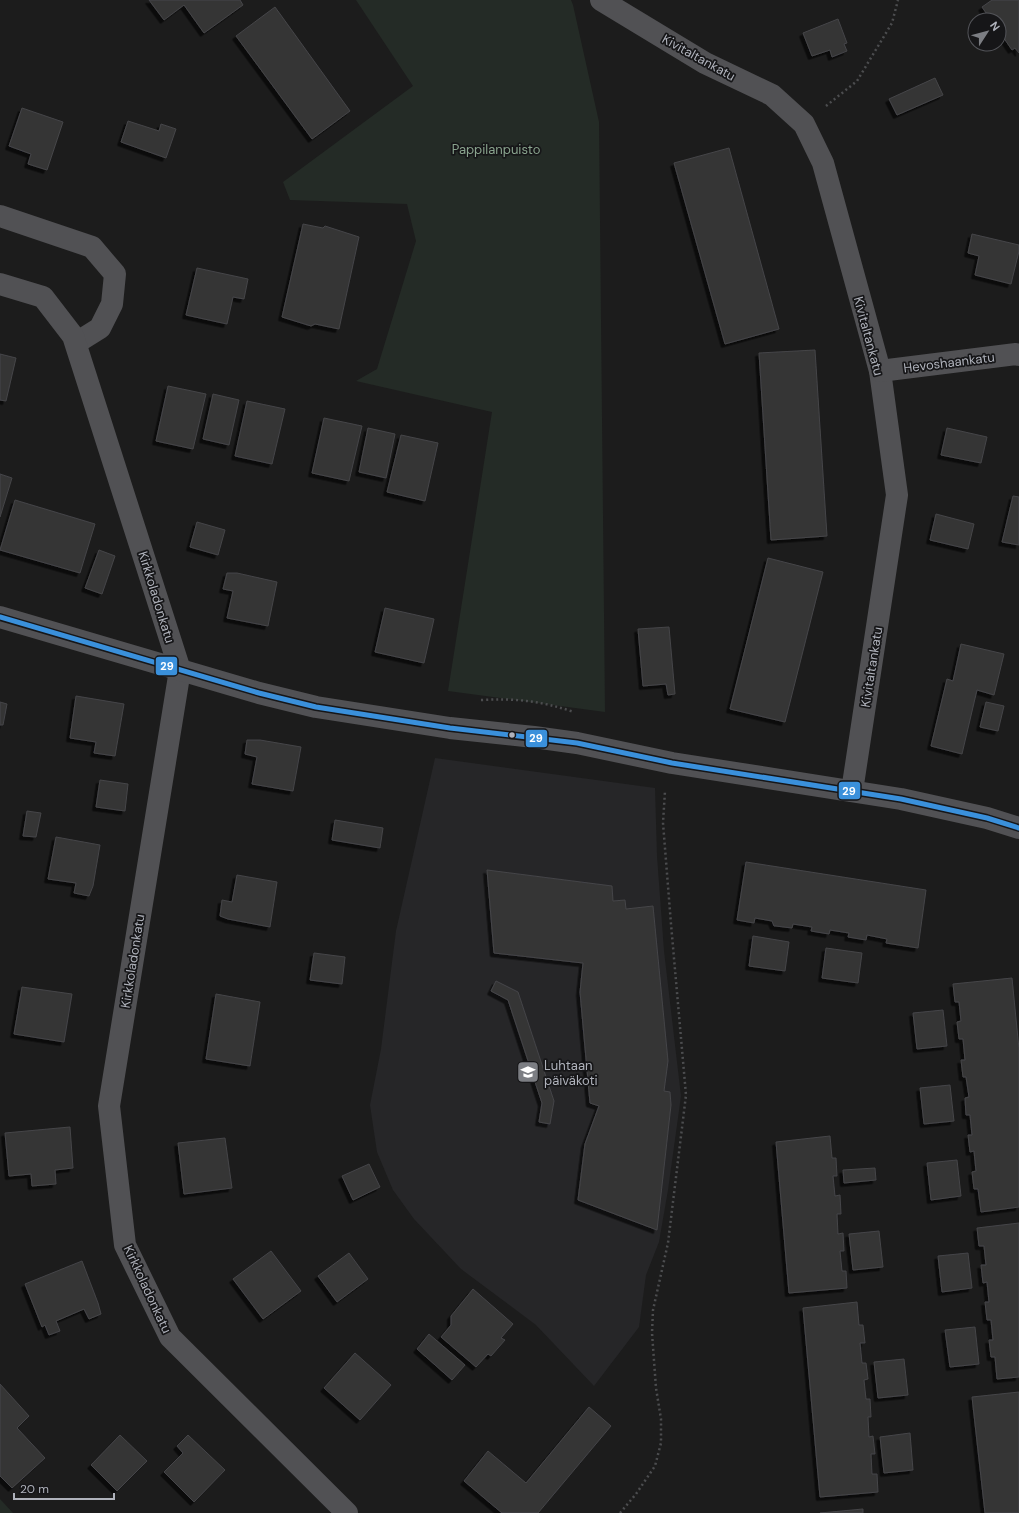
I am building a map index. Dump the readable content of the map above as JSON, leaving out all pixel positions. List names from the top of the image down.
{
  "streets": {
    "street": ["Kivitaltankatu", "Hevoshaankatu", "Kirkkoladonkatu"]
  },
  "crossings": [
    ["Kivitaltankatu", "Hevoshaankatu"]
  ],
  "parks": ["Pappilanpuisto"],
  "places": {
    "school or university": ["Luhtaan päiväkoti"]
  },
  "lines": ["transit line 29"],
  "scale_bar": "20 m",
  "north": "top right"
}
